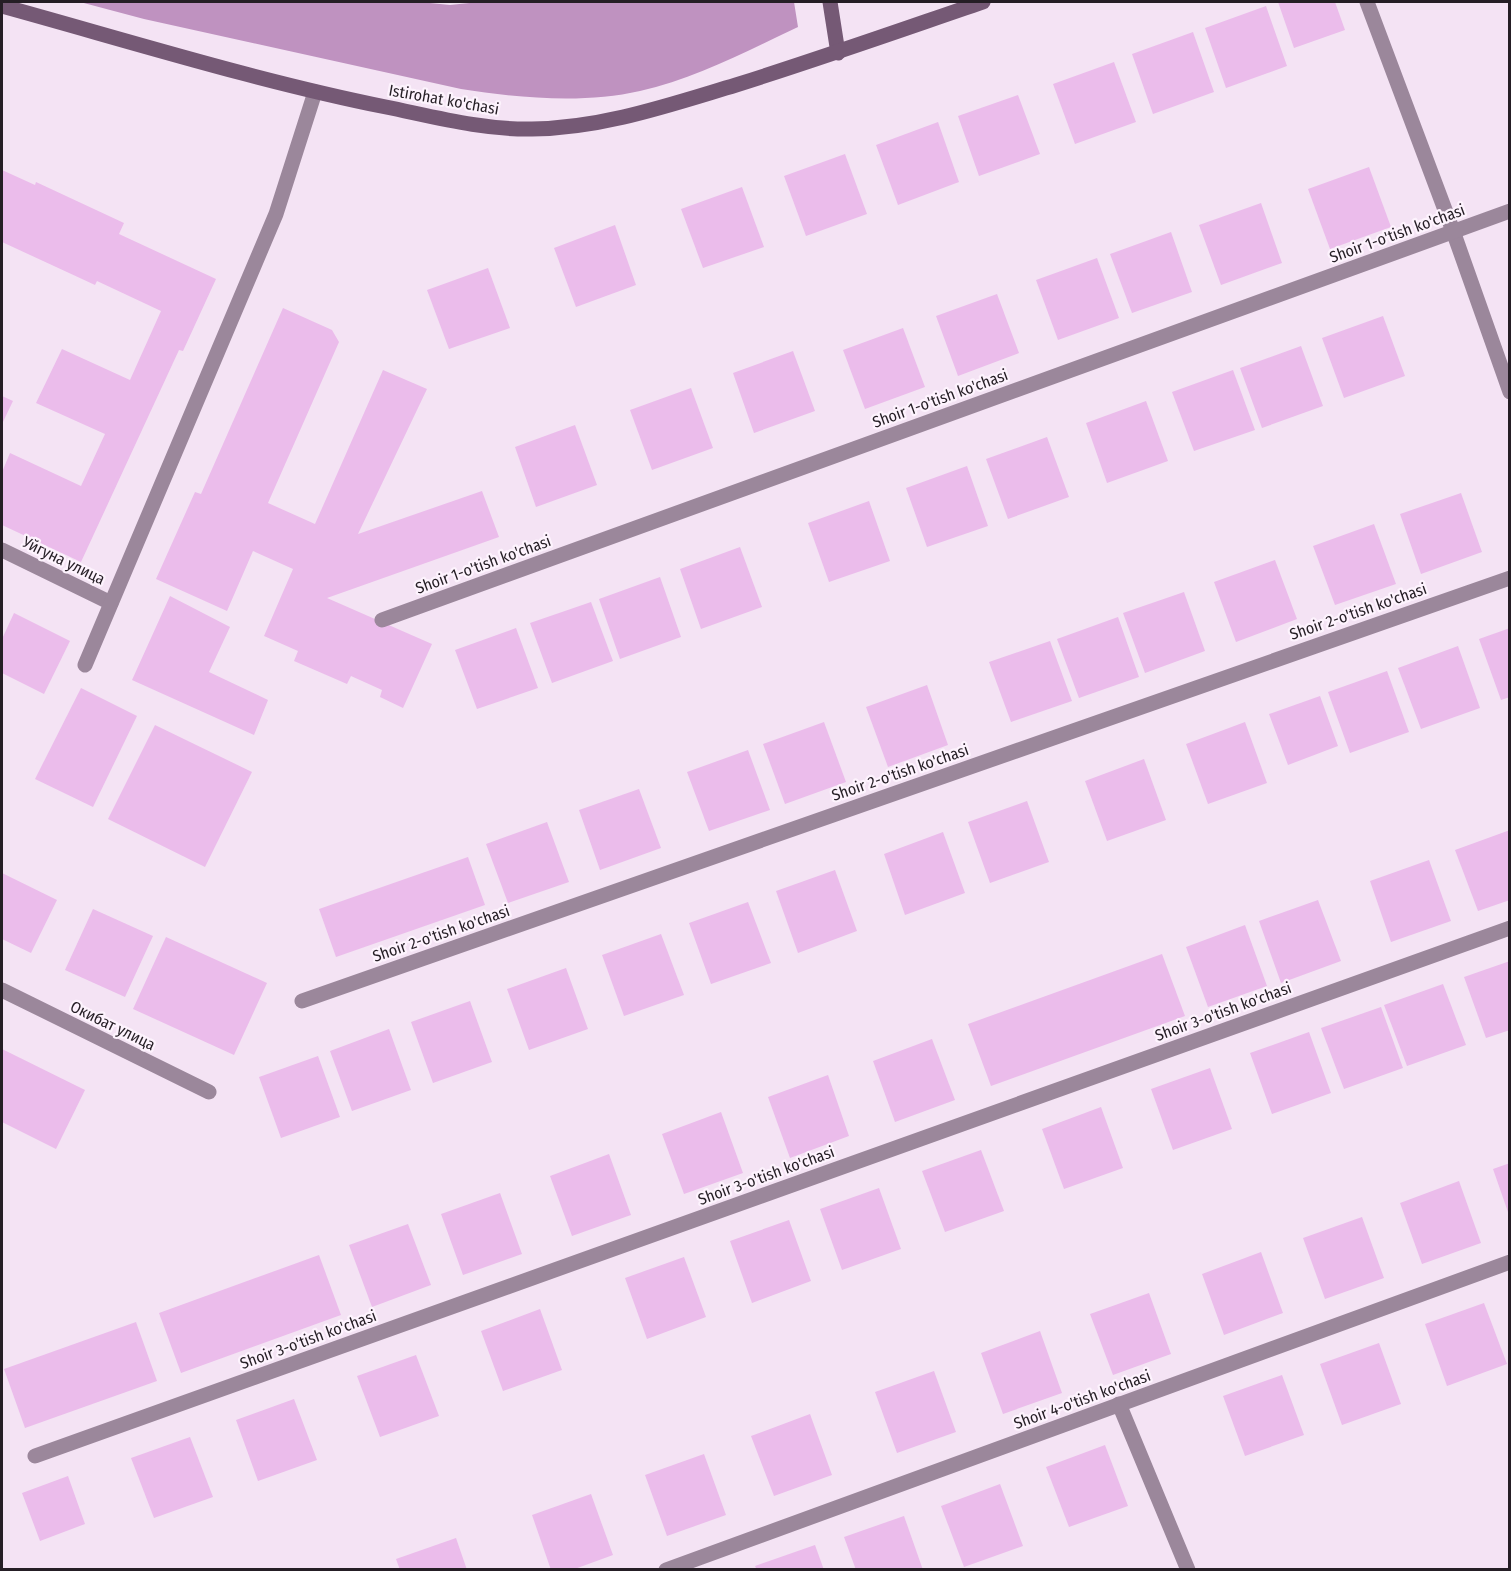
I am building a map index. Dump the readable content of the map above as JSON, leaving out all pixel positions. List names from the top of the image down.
{
  "streets": {
    "main road": ["Istirohat ko'chasi"],
    "street": [
      "Shoir 1-o'tish ko'chasi",
      "Уйгуна улица",
      "Shoir 2-o'tish ko'chasi",
      "Shoir 3-o'tish ko'chasi",
      "Окибат улица",
      "Shoir 4-o'tish ko'chasi"
    ]
  }
}
